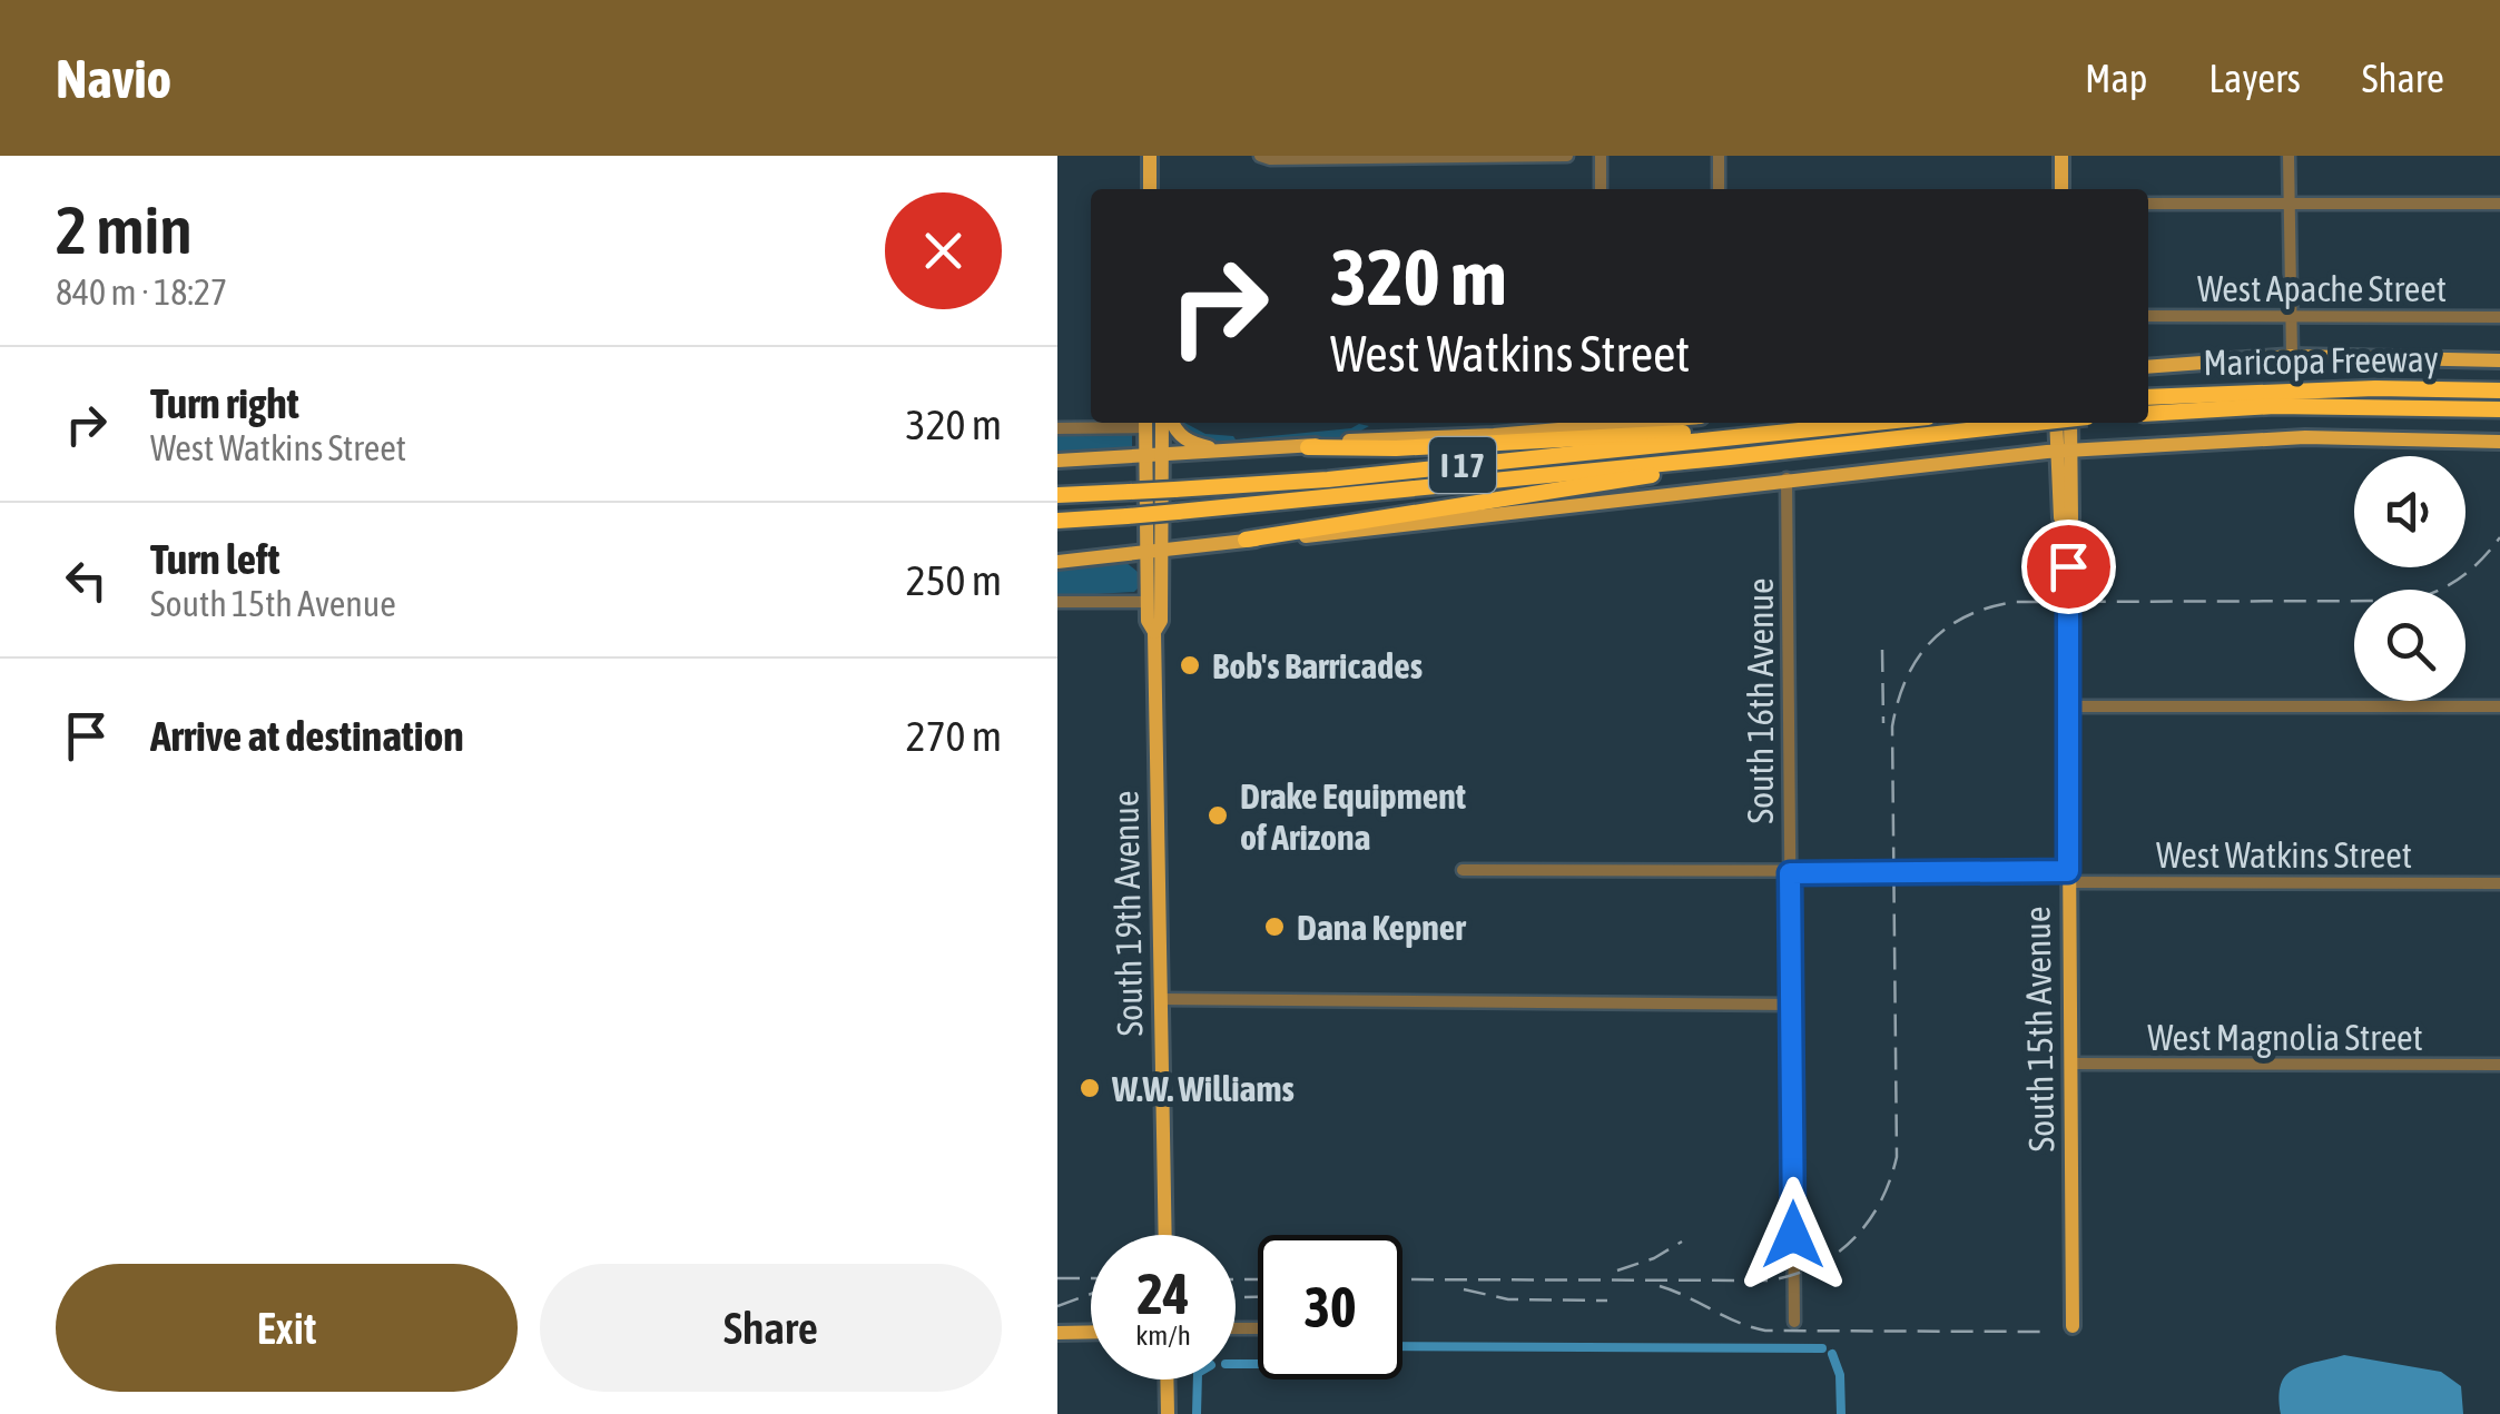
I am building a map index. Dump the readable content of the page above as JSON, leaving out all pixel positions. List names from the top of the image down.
{
  "streets": {
    "highway": ["Maricopa Freeway", "I 17"],
    "main road": ["South 19th Avenue", "South 15th Avenue"],
    "street": [
      "West Apache Street",
      "South 16th Avenue",
      "West Watkins Street",
      "West Magnolia Street"
    ]
  },
  "crossings": [
    ["South 16th Avenue", "West Watkins Street"],
    ["West Watkins Street", "South 15th Avenue"],
    ["South 15th Avenue", "West Magnolia Street"]
  ],
  "places": [
    "Bob's Barricades",
    "Drake Equipment of Arizona",
    "Dana Kepner",
    "W.W. Williams"
  ],
  "page": {
    "header": "Navio",
    "nav": ["Map", "Layers", "Share"],
    "heading": ["2 min", "840 m · 18:27"],
    "turn": ["320 m", "West Watkins Street"],
    "list": [
      {
        "name": "Turn right",
        "note": "West Watkins Street",
        "value": "320 m"
      },
      {
        "name": "Turn left",
        "note": "South 15th Avenue",
        "value": "250 m"
      },
      {
        "name": "Arrive at destination",
        "value": "270 m"
      }
    ],
    "speed": "24 km/h",
    "limit": "30",
    "buttons": ["Exit", "Share"]
  }
}
